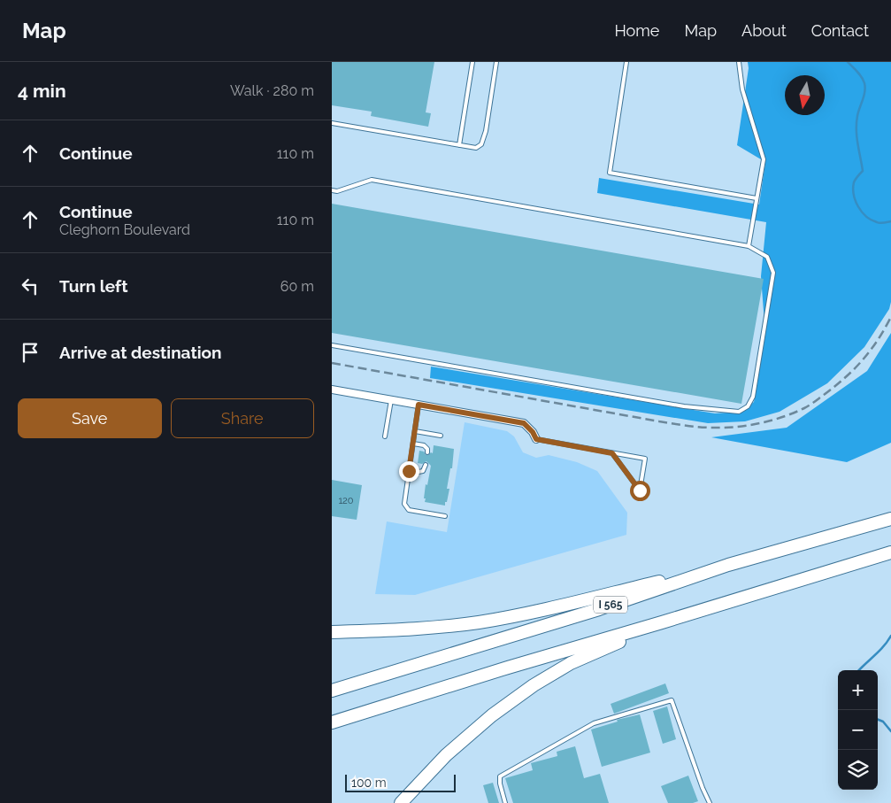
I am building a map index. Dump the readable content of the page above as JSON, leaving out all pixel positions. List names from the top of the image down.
{
  "streets": {
    "highway": ["I 565"]
  },
  "house_numbers": ["120"],
  "scale_bar": "100 m",
  "north": "bottom",
  "page": {
    "header": "Map",
    "nav": [
      "Home",
      "Map",
      "About",
      "Contact"
    ],
    "heading": ["4 min", "Walk · 280 m"],
    "list": [
      ["Continue", "110 m"],
      ["Continue", "Cleghorn Boulevard", "110 m"],
      ["Turn left", "60 m"],
      "Arrive at destination"
    ],
    "buttons": ["Save", "Share"],
    "map_buttons": ["+", "−"],
    "scale": "100 m"
  }
}
